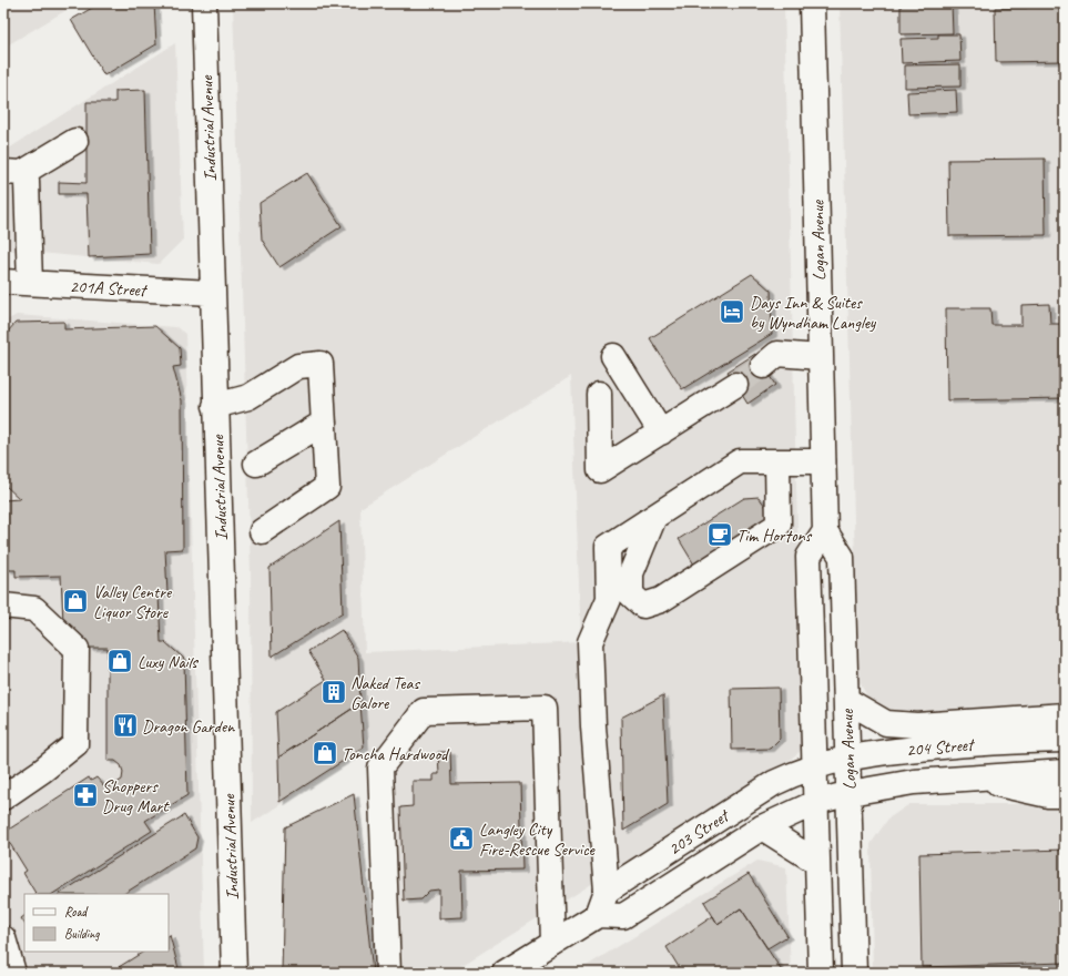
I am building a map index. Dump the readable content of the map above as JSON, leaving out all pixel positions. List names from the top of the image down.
{
  "streets": {
    "main road": [
      "Industrial Avenue",
      "Logan Avenue",
      "201A Street",
      "204 Street",
      "203 Street"
    ]
  },
  "crossings": [
    ["Industrial Avenue", "201A Street"],
    ["Logan Avenue", "204 Street"],
    ["Logan Avenue", "203 Street"],
    ["204 Street", "203 Street"]
  ],
  "places": {
    "hotel": ["Days Inn & Suites by Wyndham Langley"],
    "cafe": ["Tim Hortons"],
    "shop": ["Valley Centre Liquor Store", "Luxy Nails", "Toncha Hardwood"],
    "building": ["Naked Teas Galore"],
    "restaurant": ["Dragon Garden"],
    "pharmacy": ["Shoppers Drug Mart"],
    "public building": ["Langley City Fire-Rescue Service"]
  },
  "legend": ["Road", "Building"]
}
